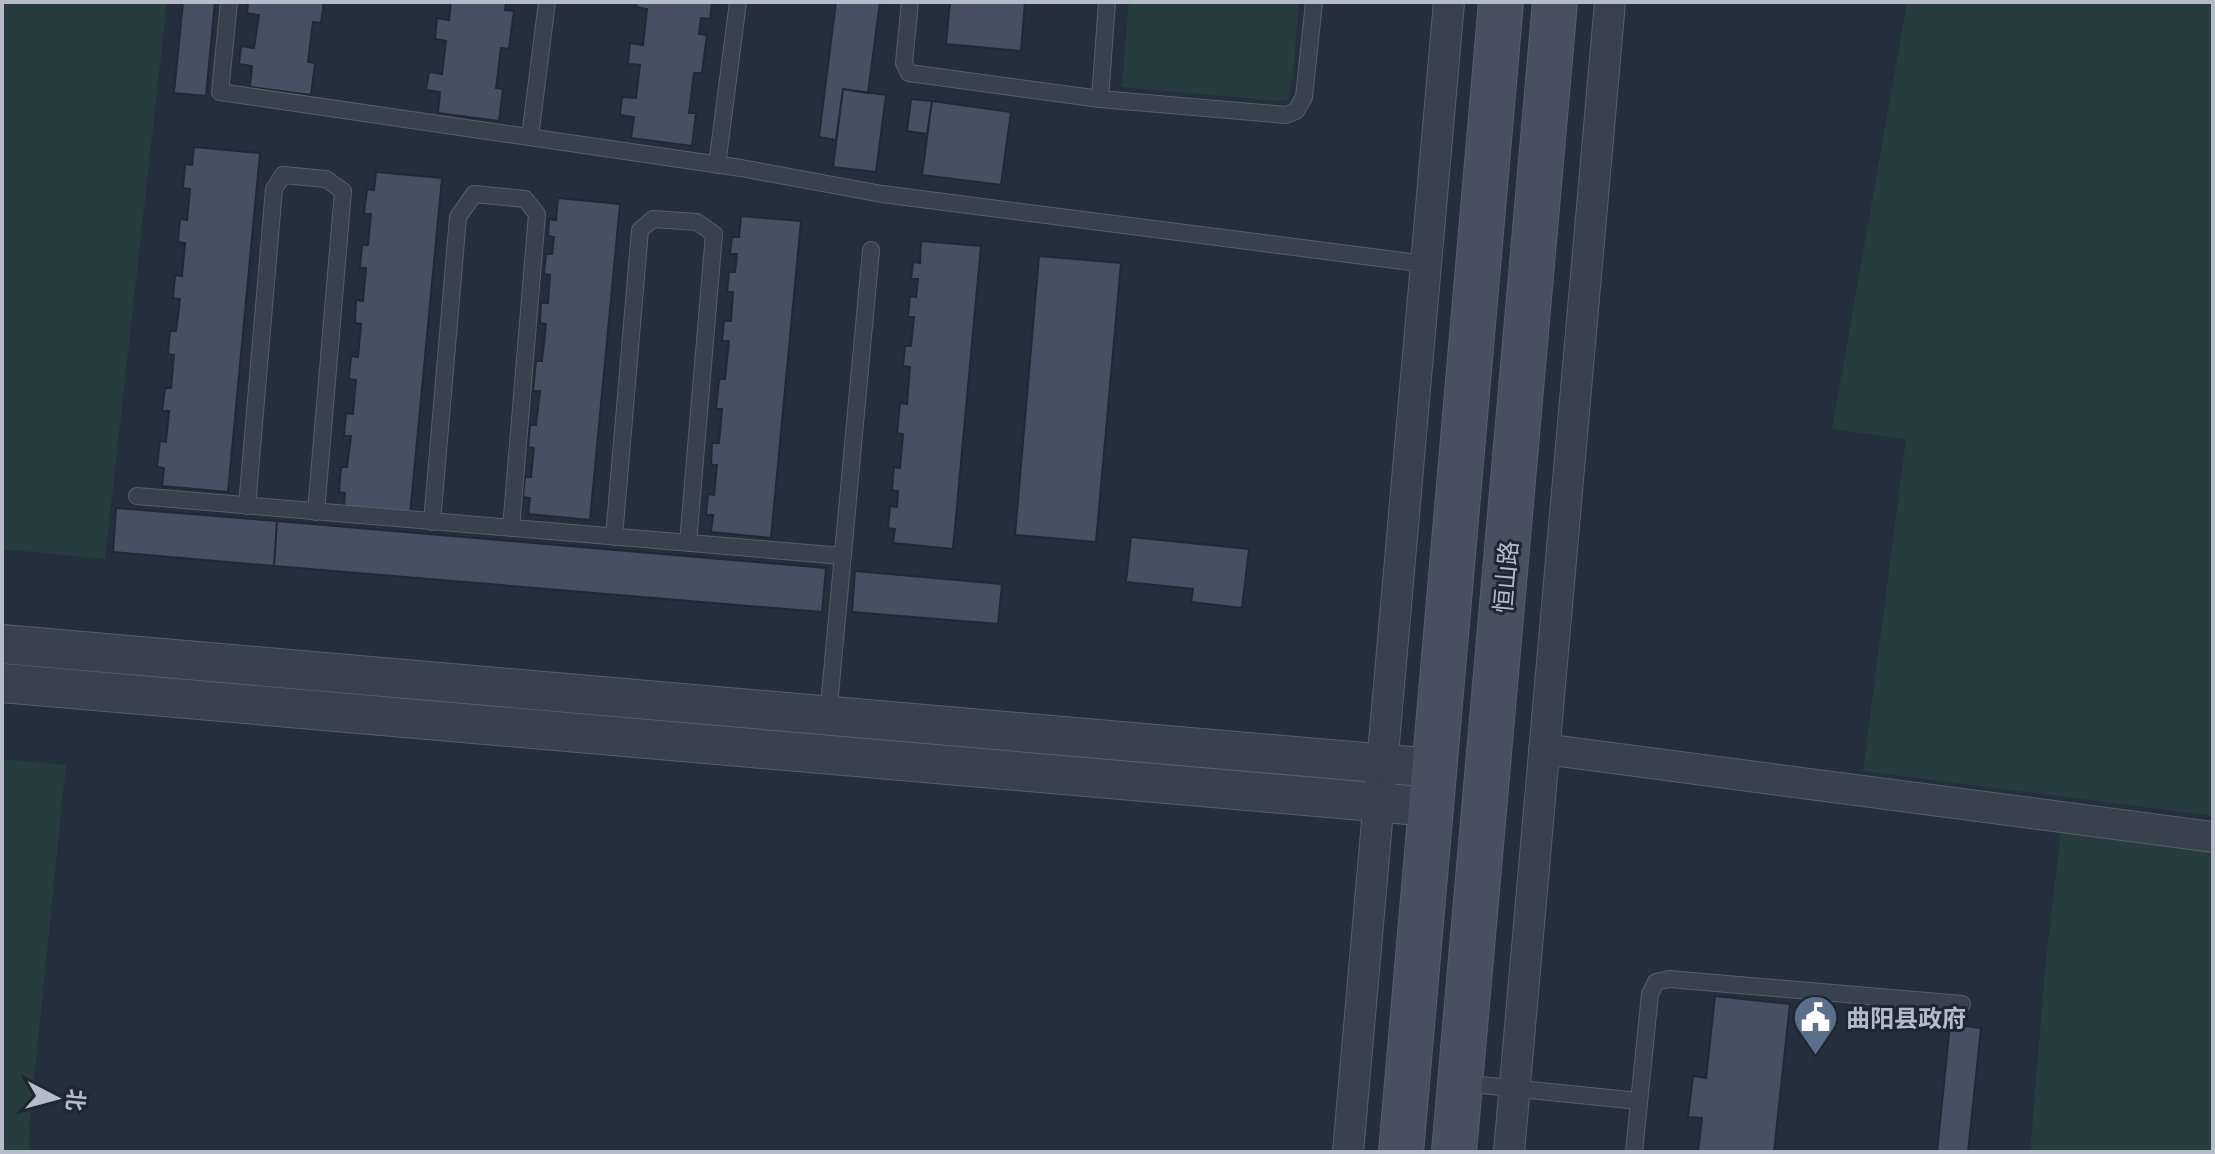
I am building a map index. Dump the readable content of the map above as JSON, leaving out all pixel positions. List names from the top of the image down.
{
  "streets": {
    "main road": ["恒山路"]
  },
  "places": {
    "public building": ["曲阳县政府"]
  },
  "north": "right"
}
